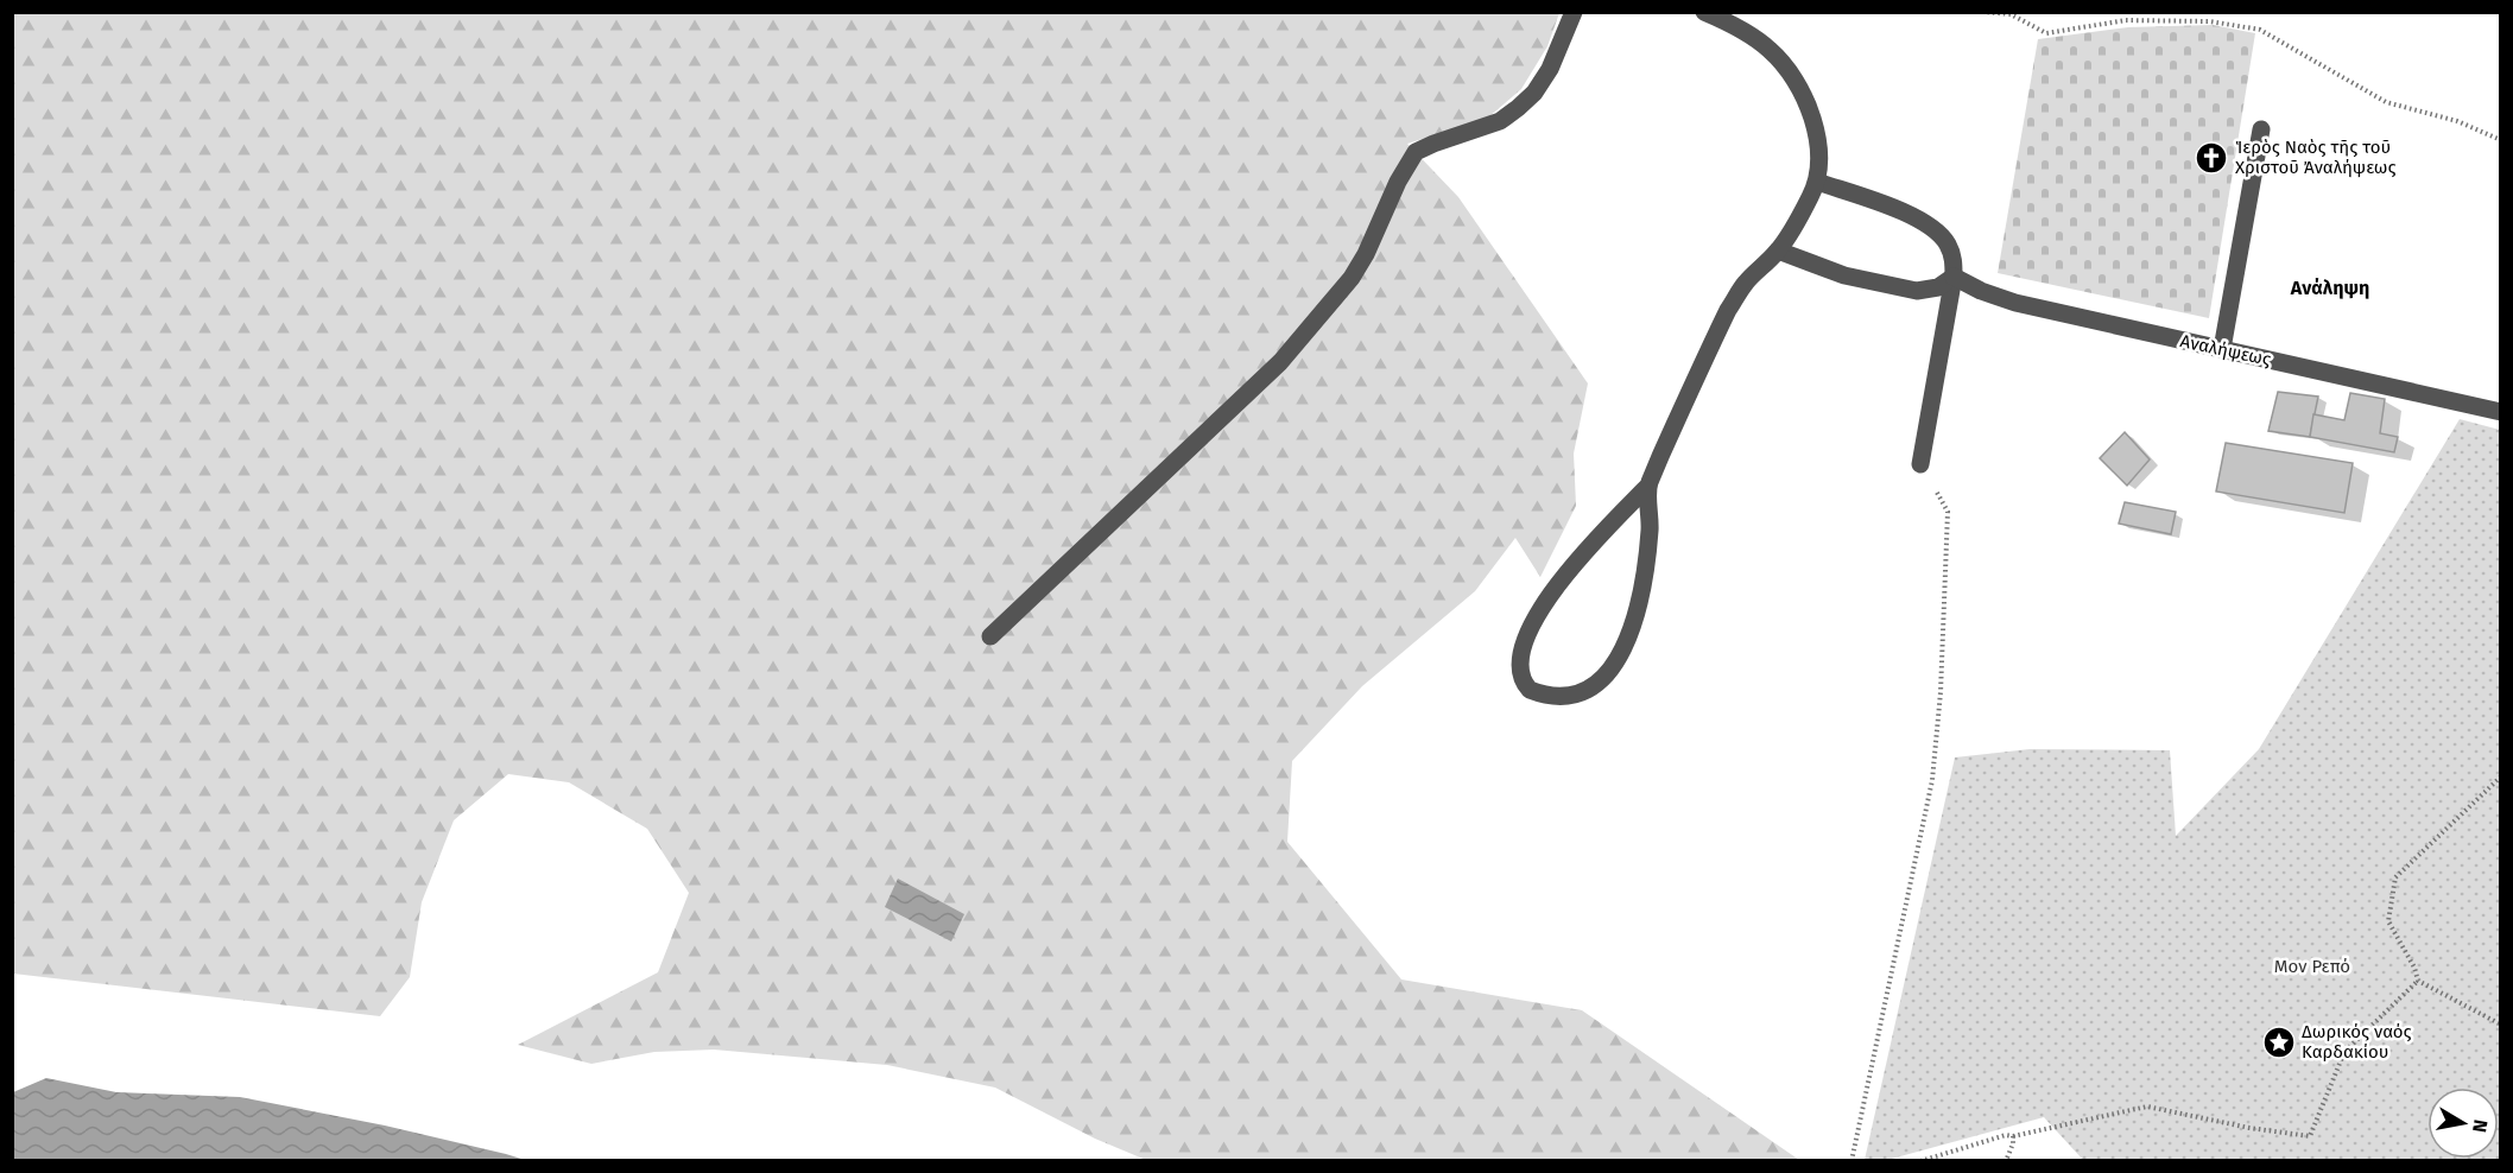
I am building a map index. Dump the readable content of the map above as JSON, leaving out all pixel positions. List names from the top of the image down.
{
  "streets": {
    "street": ["Αναλήψεως"]
  },
  "districts": ["Ανάληψη"],
  "parks": ["Μον Ρεπό"],
  "places": {
    "church": ["Ἱερὸς Ναὸς τῆς τοῦ Χριστοῦ Ἀναλήψεως"],
    "place": ["Δωρικός ναός Καρδακίου"]
  },
  "north": "right"
}
